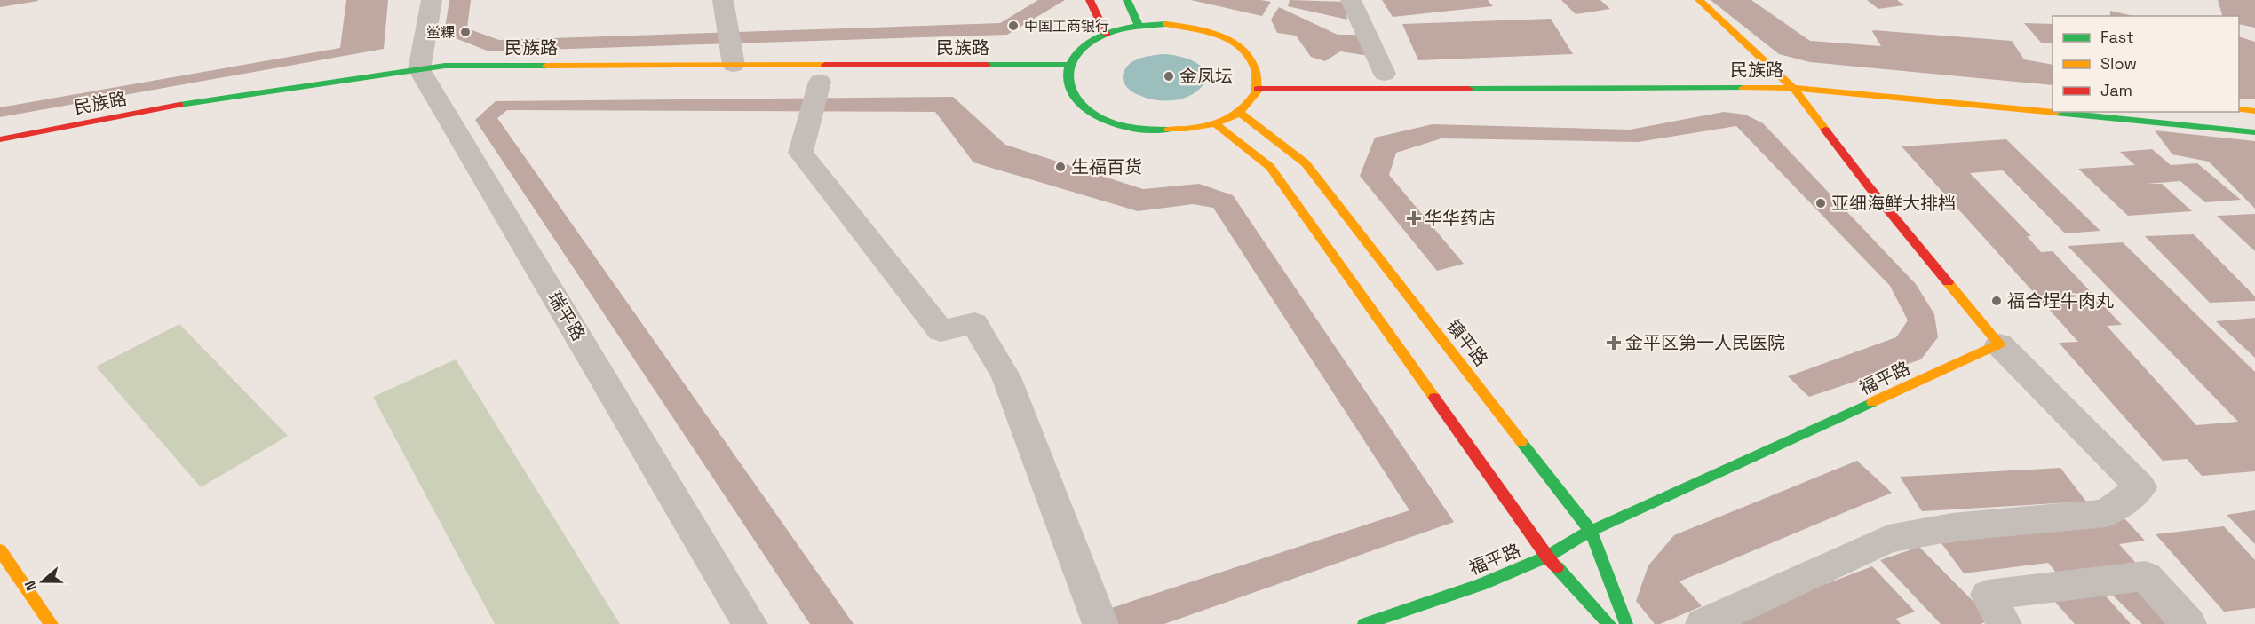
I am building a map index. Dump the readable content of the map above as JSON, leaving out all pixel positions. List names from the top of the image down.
{
  "streets": {
    "street": [
      "民族路",
      "瑞平路",
      "镇平路",
      "福平路"
    ]
  },
  "crossings": [
    ["民族路", "瑞平路"],
    ["民族路", "镇平路"],
    ["镇平路", "福平路"]
  ],
  "places": {
    "other": [
      "中国工商银行",
      "鲎粿",
      "金凤坛",
      "生福百货",
      "亚细海鲜大排档",
      "福合埕牛肉丸"
    ],
    "health": ["华华药店", "金平区第一人民医院"]
  },
  "legend": ["Fast", "Slow", "Jam"],
  "north": "left"
}
